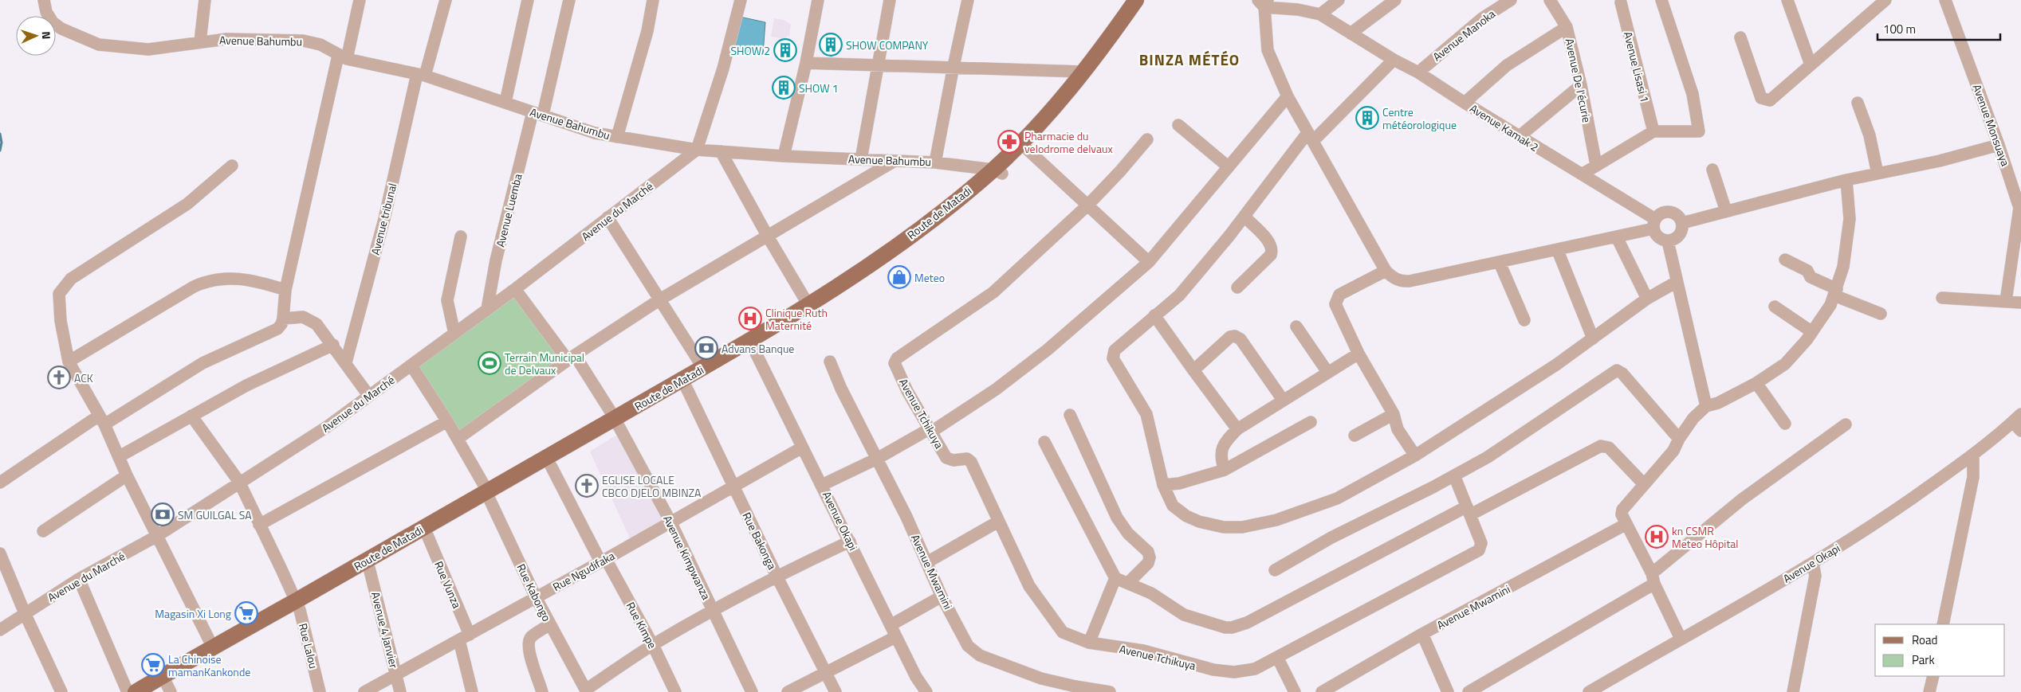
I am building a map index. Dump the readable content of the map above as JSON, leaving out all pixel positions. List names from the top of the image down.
{
  "streets": {
    "main road": ["Route de Matadi"],
    "street": [
      "Avenue Manoka",
      "Avenue Bahumbu",
      "Avenue Lisasi 1",
      "Avenue De l'écurie",
      "Avenue Monsuaya",
      "Avenue Kamak 2",
      "Avenue Luemba",
      "Avenue du Marché",
      "Avenue tribunal",
      "Avenue Tchikuya",
      "Avenue Okapi",
      "Rue Bakonga",
      "Avenue Kimpwanza",
      "Rue Ngudifaka",
      "Avenue Mwamini",
      "Rue Vunza",
      "Rue Kabongo",
      "Rue Kimpe",
      "Avenue 4 Janvier",
      "Rue Lalou"
    ]
  },
  "crossings": [
    ["Avenue Manoka", "Avenue Kamak 2"],
    ["Avenue Bahumbu", "Avenue Luemba"],
    ["Avenue Bahumbu", "Avenue du Marché"],
    ["Avenue Bahumbu", "Route de Matadi"],
    ["Avenue Bahumbu", "Avenue tribunal"],
    ["Avenue Luemba", "Avenue du Marché"],
    ["Avenue du Marché", "Avenue Kimpwanza"],
    ["Avenue du Marché", "Rue Kabongo"],
    ["Avenue du Marché", "Rue Lalou"],
    ["Route de Matadi", "Avenue Okapi"],
    ["Route de Matadi", "Rue Bakonga"],
    ["Route de Matadi", "Avenue Kimpwanza"],
    ["Route de Matadi", "Rue Vunza"],
    ["Route de Matadi", "Rue Kabongo"],
    ["Route de Matadi", "Rue Kimpe"],
    ["Route de Matadi", "Avenue 4 Janvier"],
    ["Route de Matadi", "Rue Lalou"],
    ["Avenue Okapi", "Rue Ngudifaka"],
    ["Rue Bakonga", "Rue Ngudifaka"],
    ["Avenue Kimpwanza", "Rue Ngudifaka"],
    ["Rue Ngudifaka", "Rue Vunza"],
    ["Rue Ngudifaka", "Rue Kabongo"],
    ["Rue Ngudifaka", "Rue Kimpe"],
    ["Rue Ngudifaka", "Avenue 4 Janvier"]
  ],
  "districts": ["BINZA MÉTÉO"],
  "places": {
    "building": [
      "SHOW COMPANY",
      "SHOW 2",
      "SHOW 1",
      "Centre météorologique"
    ],
    "pharmacy": ["Pharmacie du velodrome delvaux"],
    "shop": ["Meteo"],
    "hospital": ["Clinique Ruth Maternité", "kn CSMR Meteo Hôpital"],
    "bank": ["Advans Banque", "SM GUILGAL SA"],
    "sports": ["Terrain Municipal de Delvaux"],
    "church": ["ACK", "EGLISE LOCALE CBCO DJELO MBINZA"],
    "supermarket": ["Magasin Xi Long", "La Chinoise mamanKankonde"]
  },
  "legend": ["Road", "Park"],
  "scale_bar": "100 m",
  "north": "right"
}
